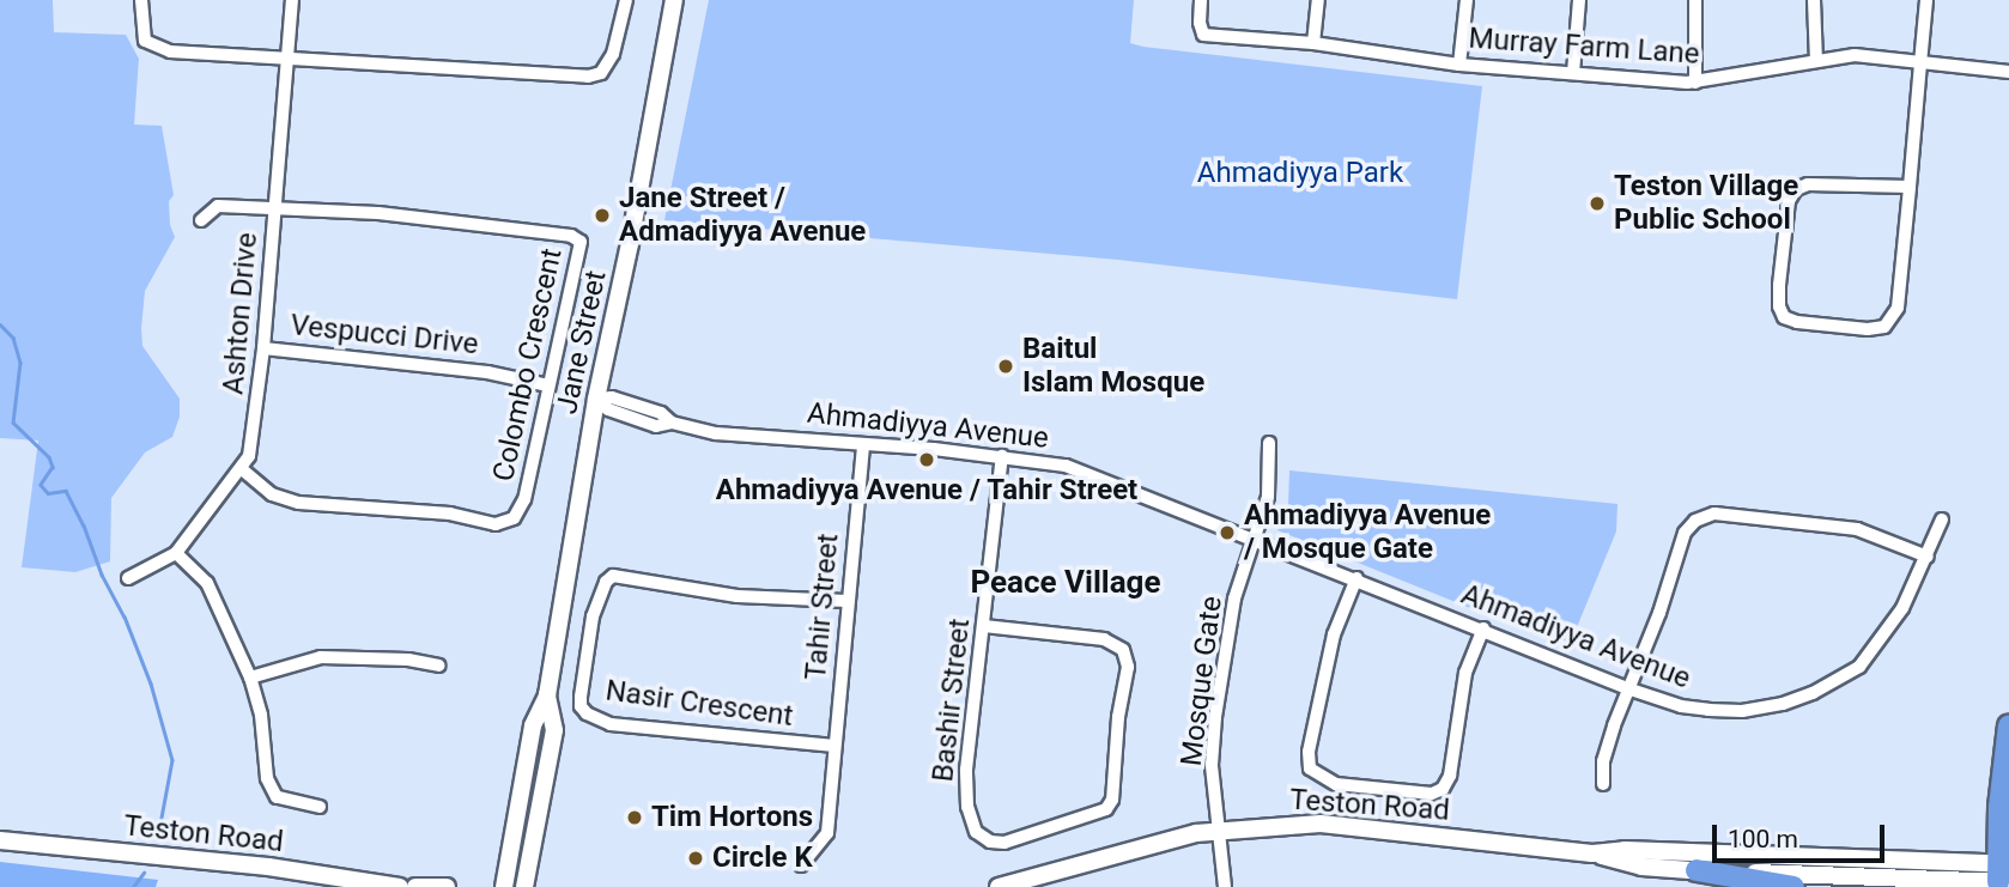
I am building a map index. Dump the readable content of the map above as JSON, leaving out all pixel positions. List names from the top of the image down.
{
  "streets": {
    "main road": ["Jane Street", "Teston Road"],
    "street": [
      "Murray Farm Lane",
      "Ashton Drive",
      "Vespucci Drive",
      "Colombo Crescent",
      "Ahmadiyya Avenue",
      "Tahir Street",
      "Mosque Gate",
      "Bashir Street",
      "Nasir Crescent"
    ]
  },
  "crossings": [
    ["Ashton Drive", "Vespucci Drive"],
    ["Ashton Drive", "Colombo Crescent"],
    ["Vespucci Drive", "Colombo Crescent"],
    ["Jane Street", "Ahmadiyya Avenue"],
    ["Ahmadiyya Avenue", "Tahir Street"],
    ["Ahmadiyya Avenue", "Mosque Gate"],
    ["Ahmadiyya Avenue", "Bashir Street"],
    ["Tahir Street", "Nasir Crescent"],
    ["Mosque Gate", "Teston Road"]
  ],
  "districts": ["Peace Village"],
  "parks": ["Ahmadiyya Park"],
  "places": [
    "Teston Village Public School",
    "Jane Street / Admadiyya Avenue",
    "Baitul Islam Mosque",
    "Ahmadiyya Avenue / Tahir Street",
    "Ahmadiyya Avenue / Mosque Gate",
    "Tim Hortons",
    "Circle K"
  ],
  "scale_bar": "100 m"
}
